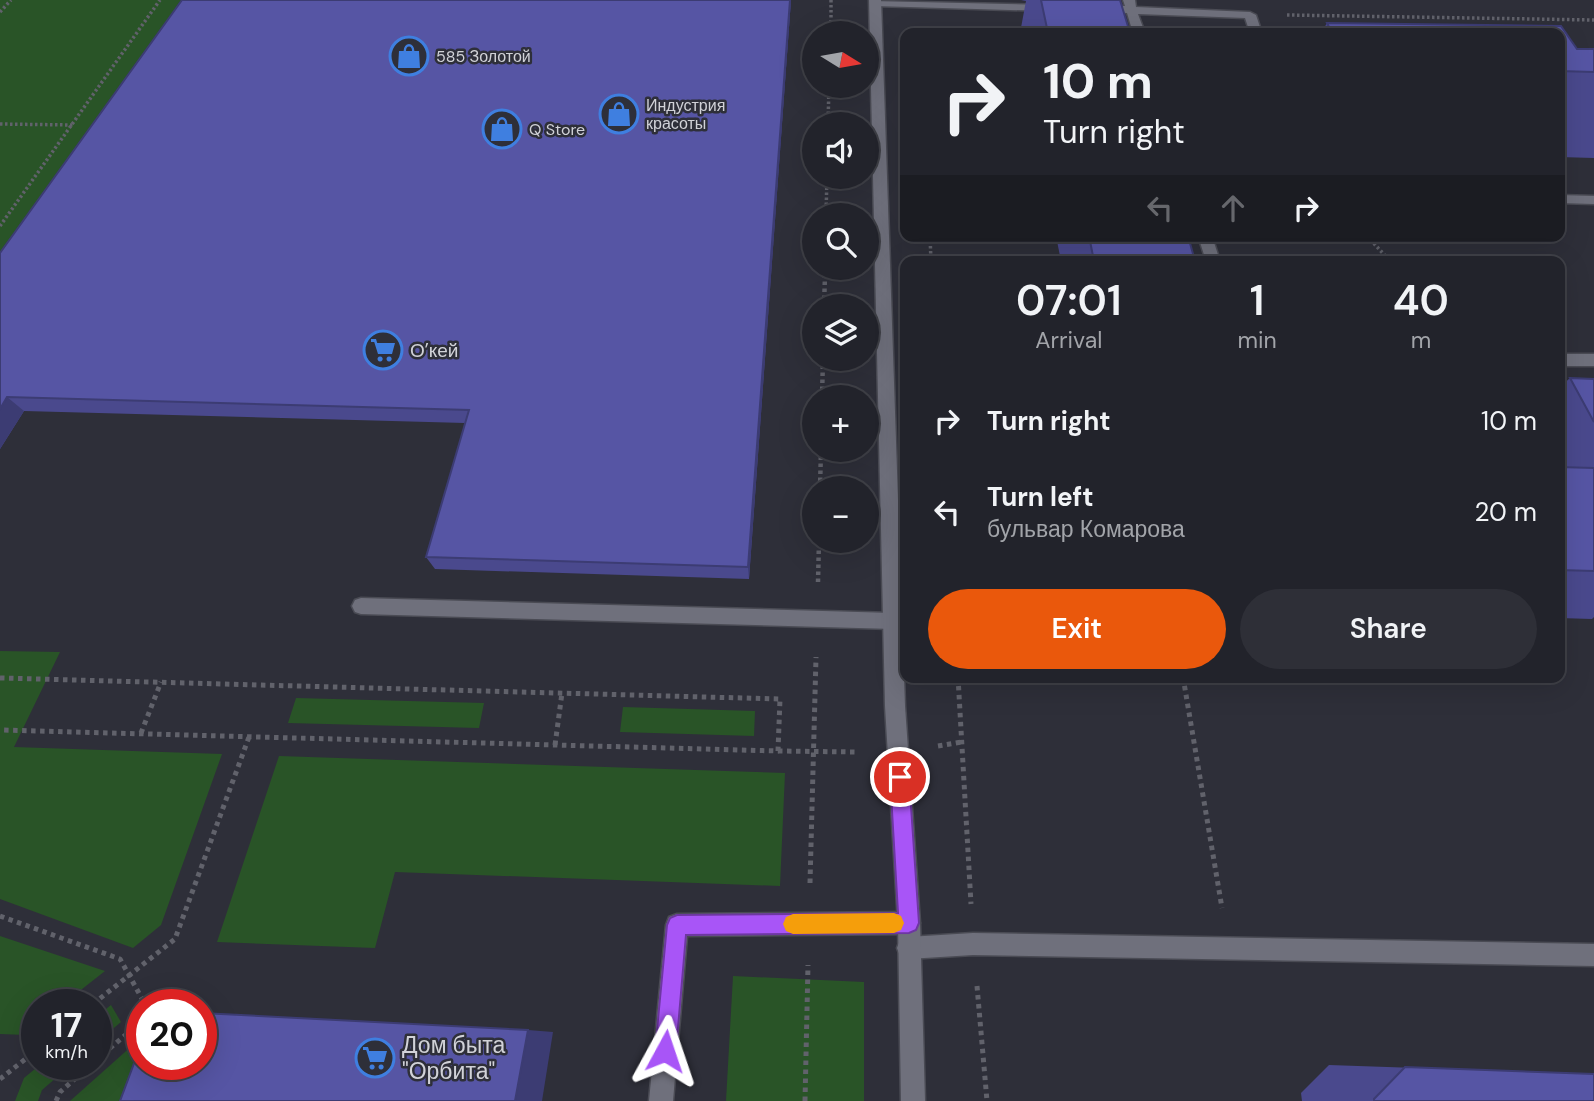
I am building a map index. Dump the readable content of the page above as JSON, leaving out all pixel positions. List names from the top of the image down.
{
  "places": {
    "shop": ["585 Золотой", "Индустрия красоты", "Q Store"],
    "supermarket": ["О’кей", "Дом быта \"Орбита\""]
  },
  "north": "right",
  "page": {
    "map_buttons": ["+", "−"],
    "turn": ["10 m", "Turn right"],
    "eta": [
      "07:01",
      "Arrival",
      "1",
      "min",
      "40",
      "m"
    ],
    "list": [
      {
        "name": "Turn right",
        "value": "10 m"
      },
      {
        "name": "Turn left",
        "note": "бульвар Комарова",
        "value": "20 m"
      }
    ],
    "buttons": ["Exit", "Share"],
    "speed": "17 km/h",
    "limit": "20"
  }
}
